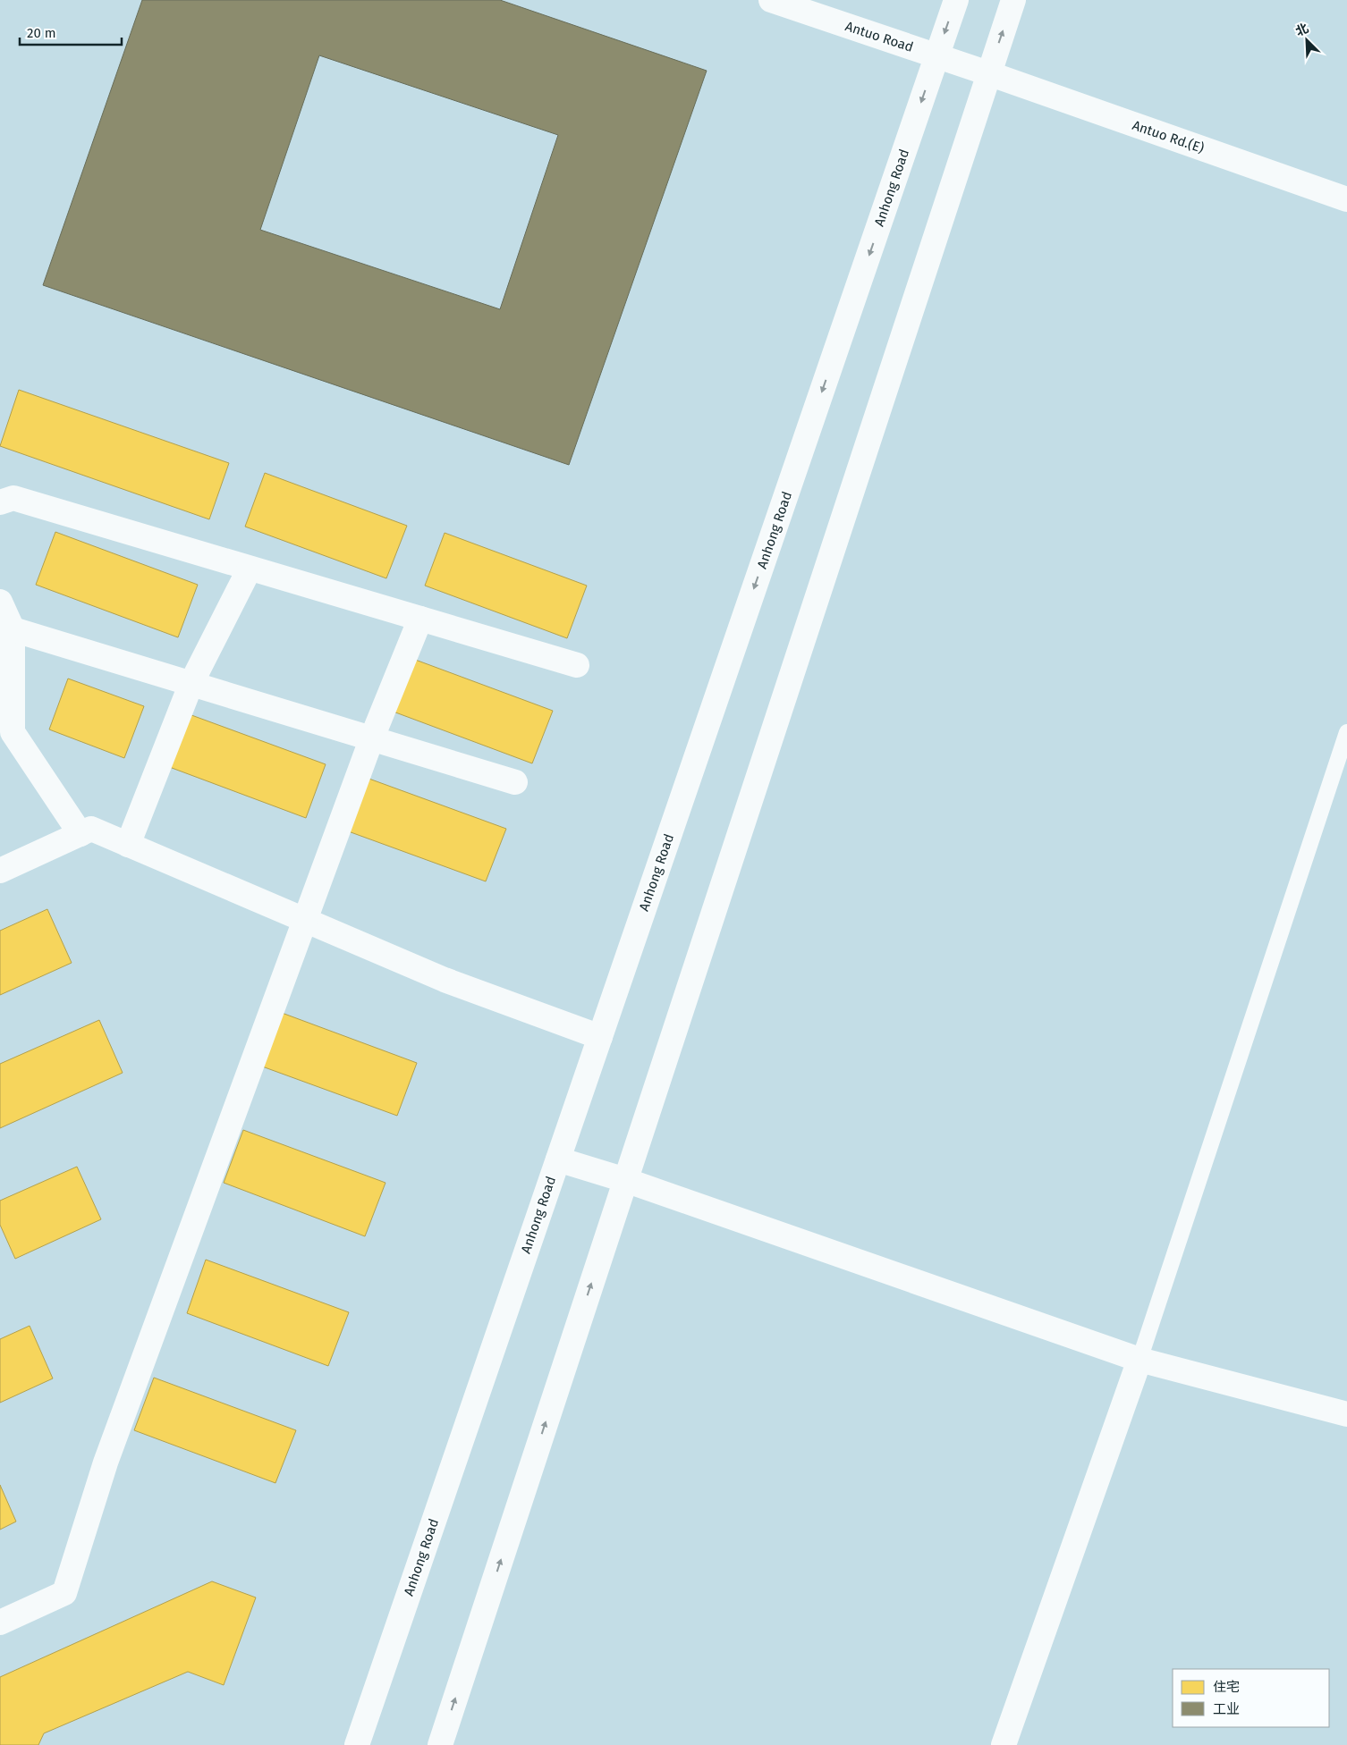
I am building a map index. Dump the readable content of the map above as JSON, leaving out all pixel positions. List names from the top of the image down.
{
  "streets": {
    "street": ["Antuo Road", "Antuo Rd.(E)", "Anhong Road"]
  },
  "crossings": [
    ["Antuo Road", "Antuo Rd.(E)"],
    ["Antuo Road", "Anhong Road"]
  ],
  "legend": ["住宅", "工业"],
  "scale_bar": "20 m",
  "north": "top left"
}
